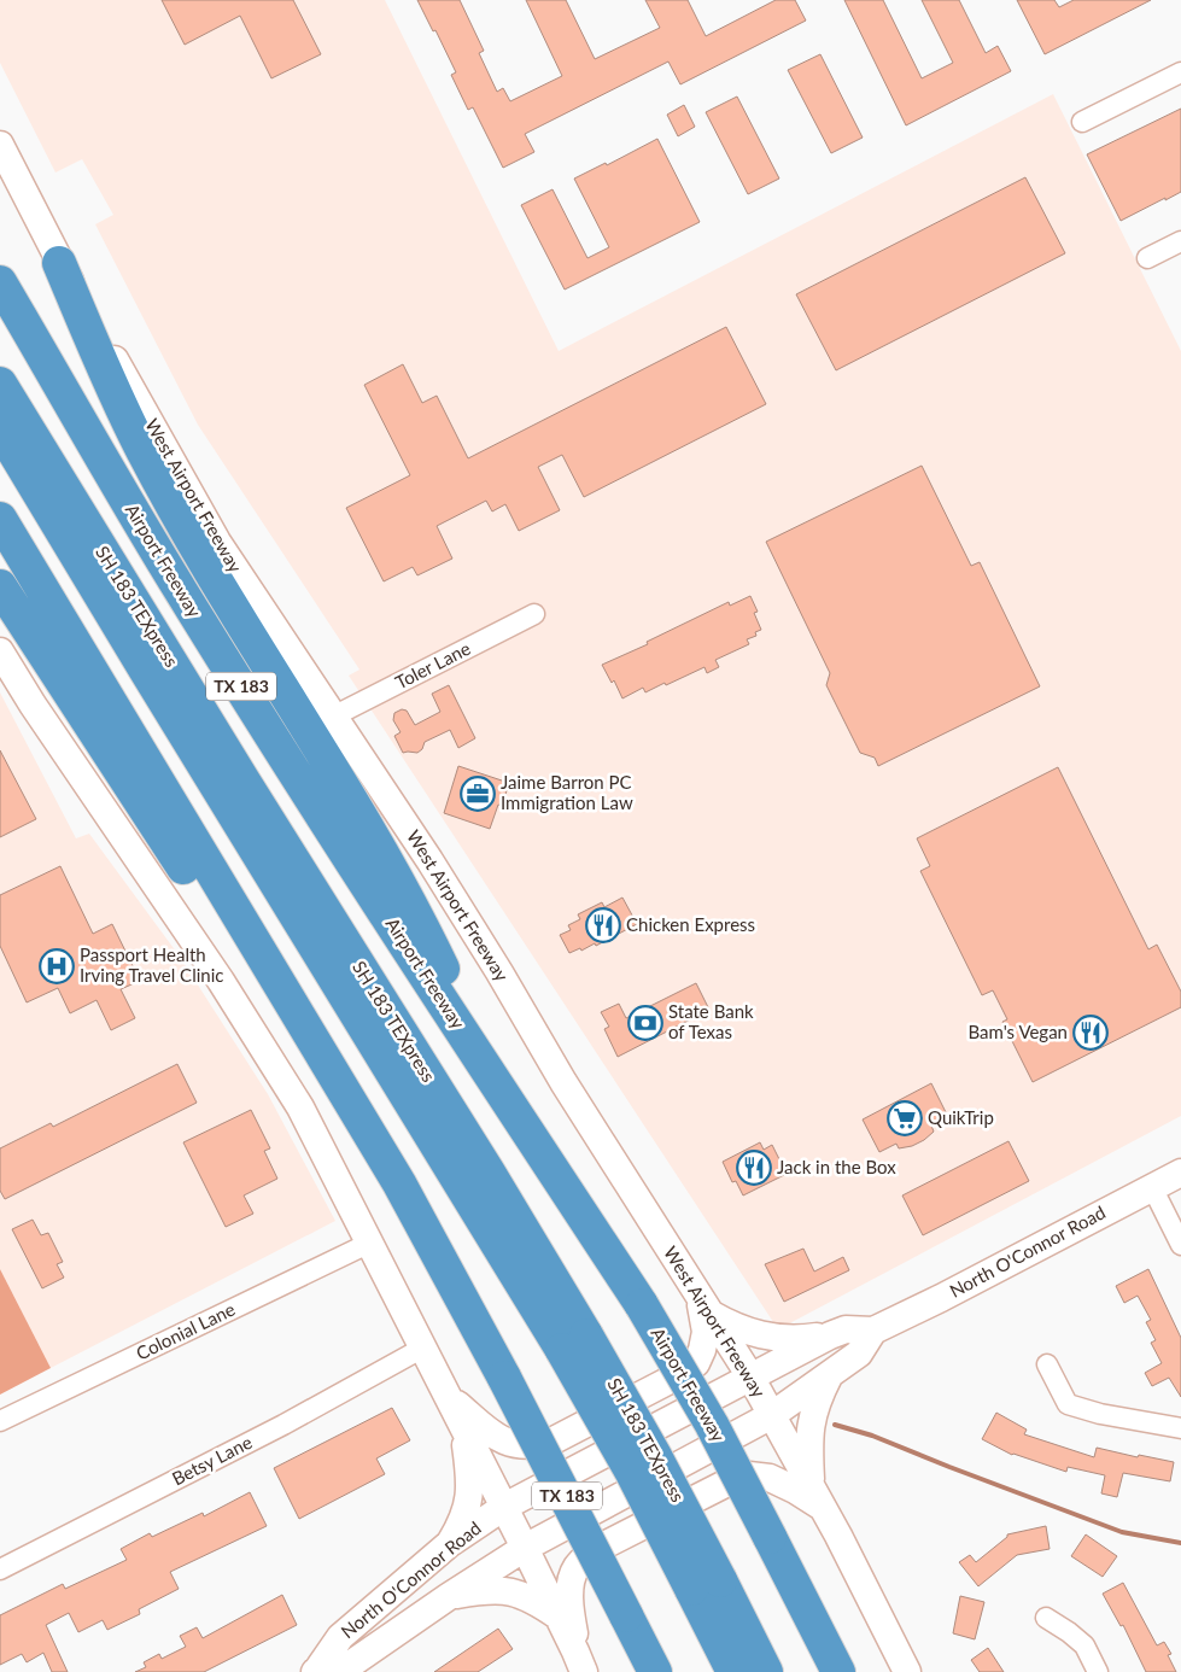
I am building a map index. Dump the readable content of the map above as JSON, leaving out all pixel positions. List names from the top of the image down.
{
  "streets": {
    "highway": ["Airport Freeway", "SH 183 TEXpress", "TX 183"],
    "main road": ["West Airport Freeway", "North O'Connor Road"],
    "street": ["Toler Lane", "Colonial Lane", "Betsy Lane"]
  },
  "crossings": [
    ["West Airport Freeway", "Toler Lane"],
    ["West Airport Freeway", "North O'Connor Road"]
  ],
  "places": {
    "office": ["Jaime Barron PC Immigration Law"],
    "restaurant": ["Chicken Express", "Bam's Vegan", "Jack in the Box"],
    "hospital": ["Passport Health Irving Travel Clinic"],
    "bank": ["State Bank of Texas"],
    "supermarket": ["QuikTrip"]
  }
}
